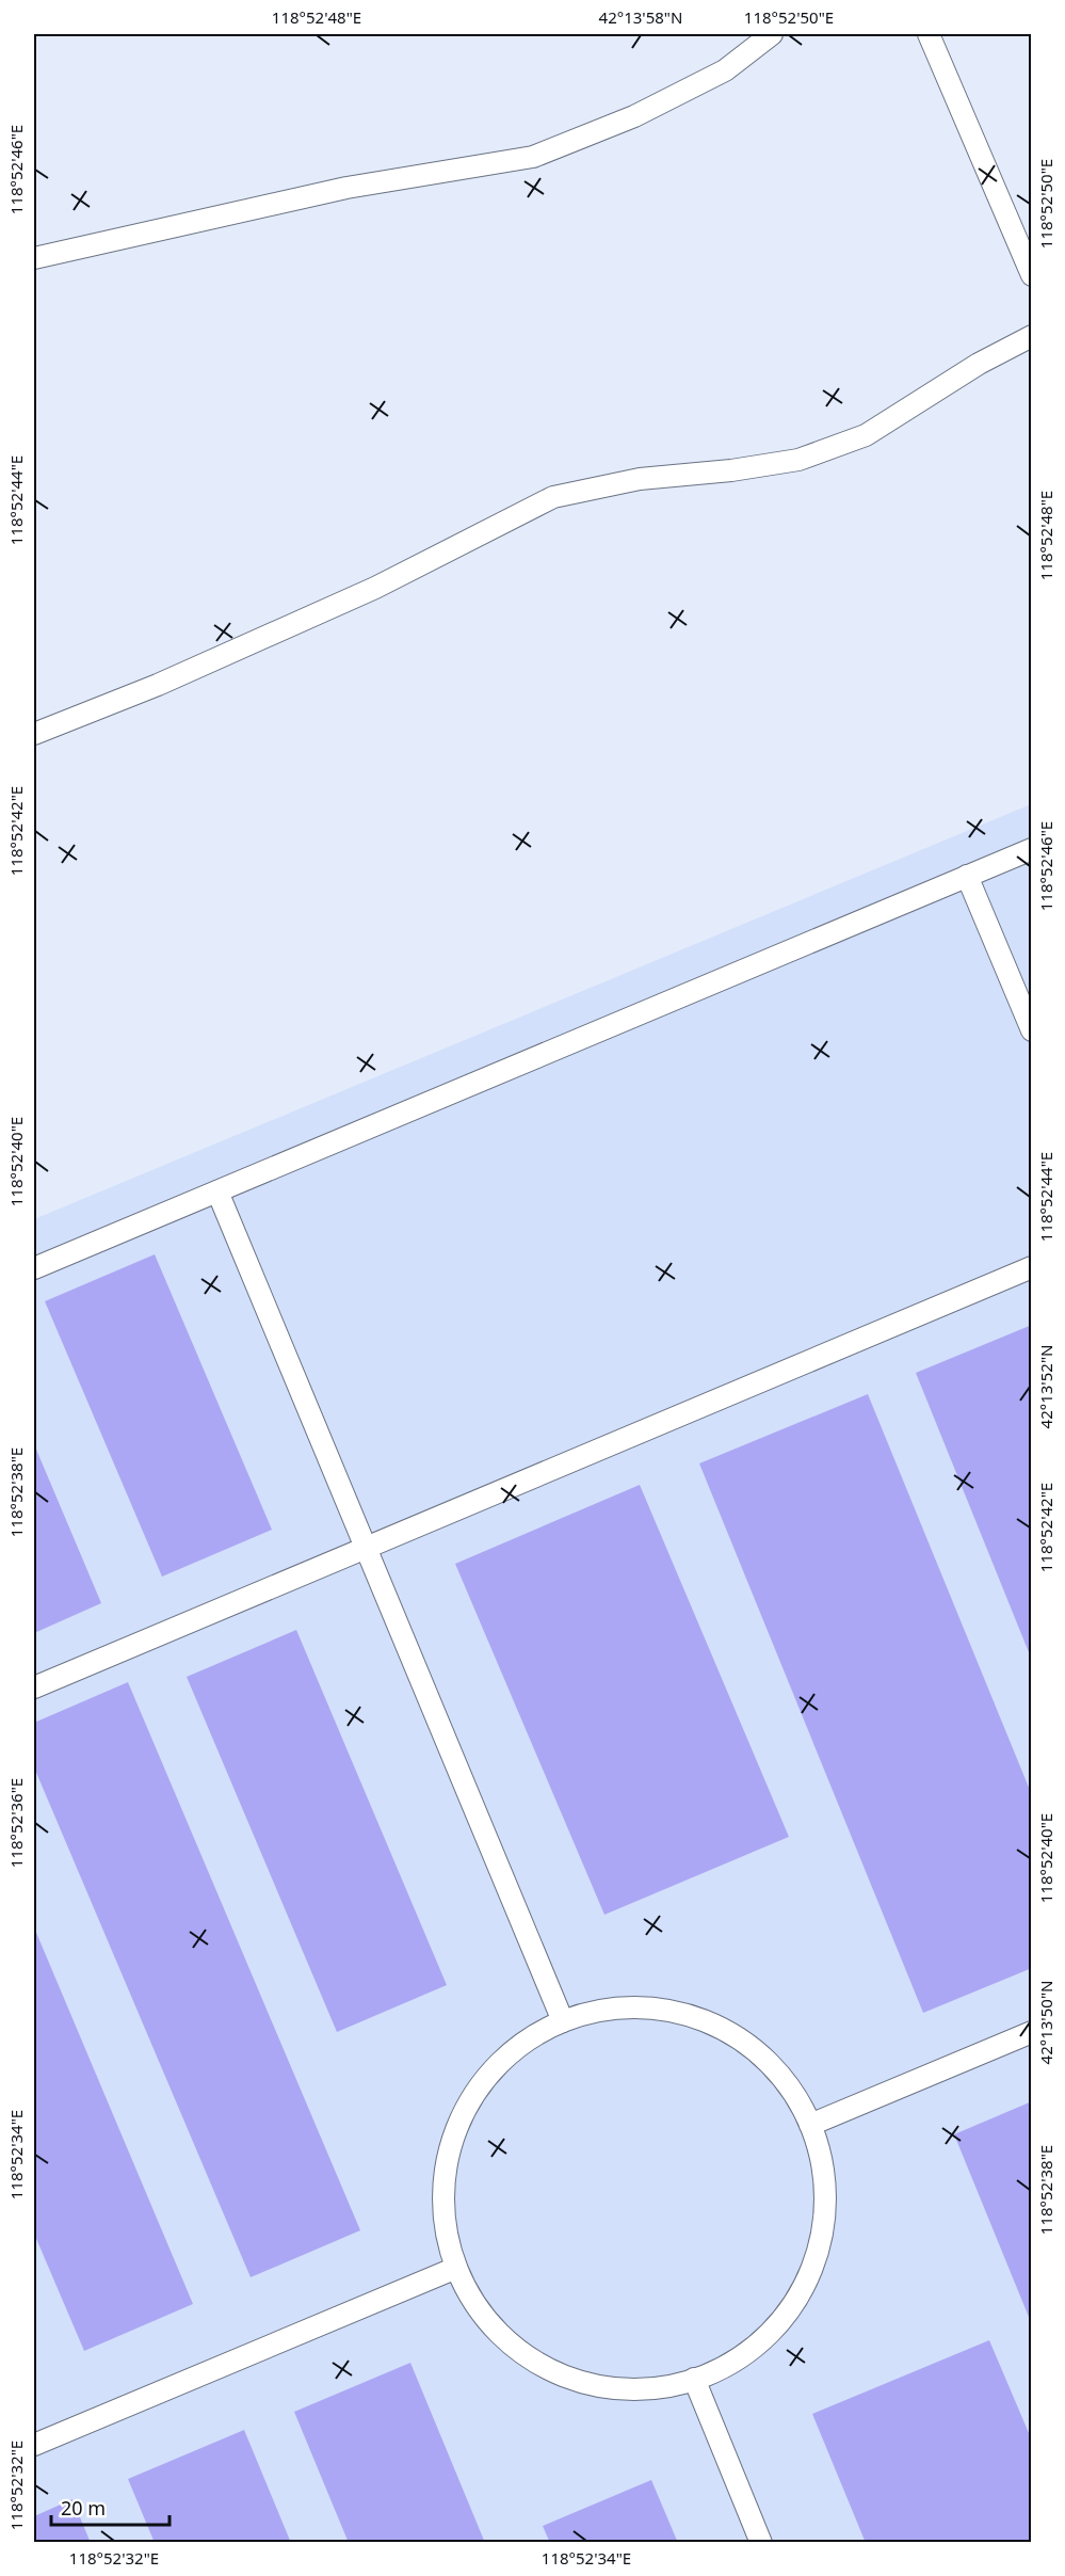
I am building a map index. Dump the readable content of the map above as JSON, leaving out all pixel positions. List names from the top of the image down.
{
  "scale_bar": "20 m",
  "coordinates": [
    "118°52'48\"E",
    "42°13'58\"N",
    "118°52'50\"E",
    "118°52'46\"E",
    "118°52'44\"E",
    "118°52'42\"E",
    "118°52'40\"E",
    "42°13'52\"N",
    "118°52'38\"E",
    "118°52'36\"E",
    "42°13'50\"N",
    "118°52'34\"E",
    "118°52'32\"E"
  ]
}
